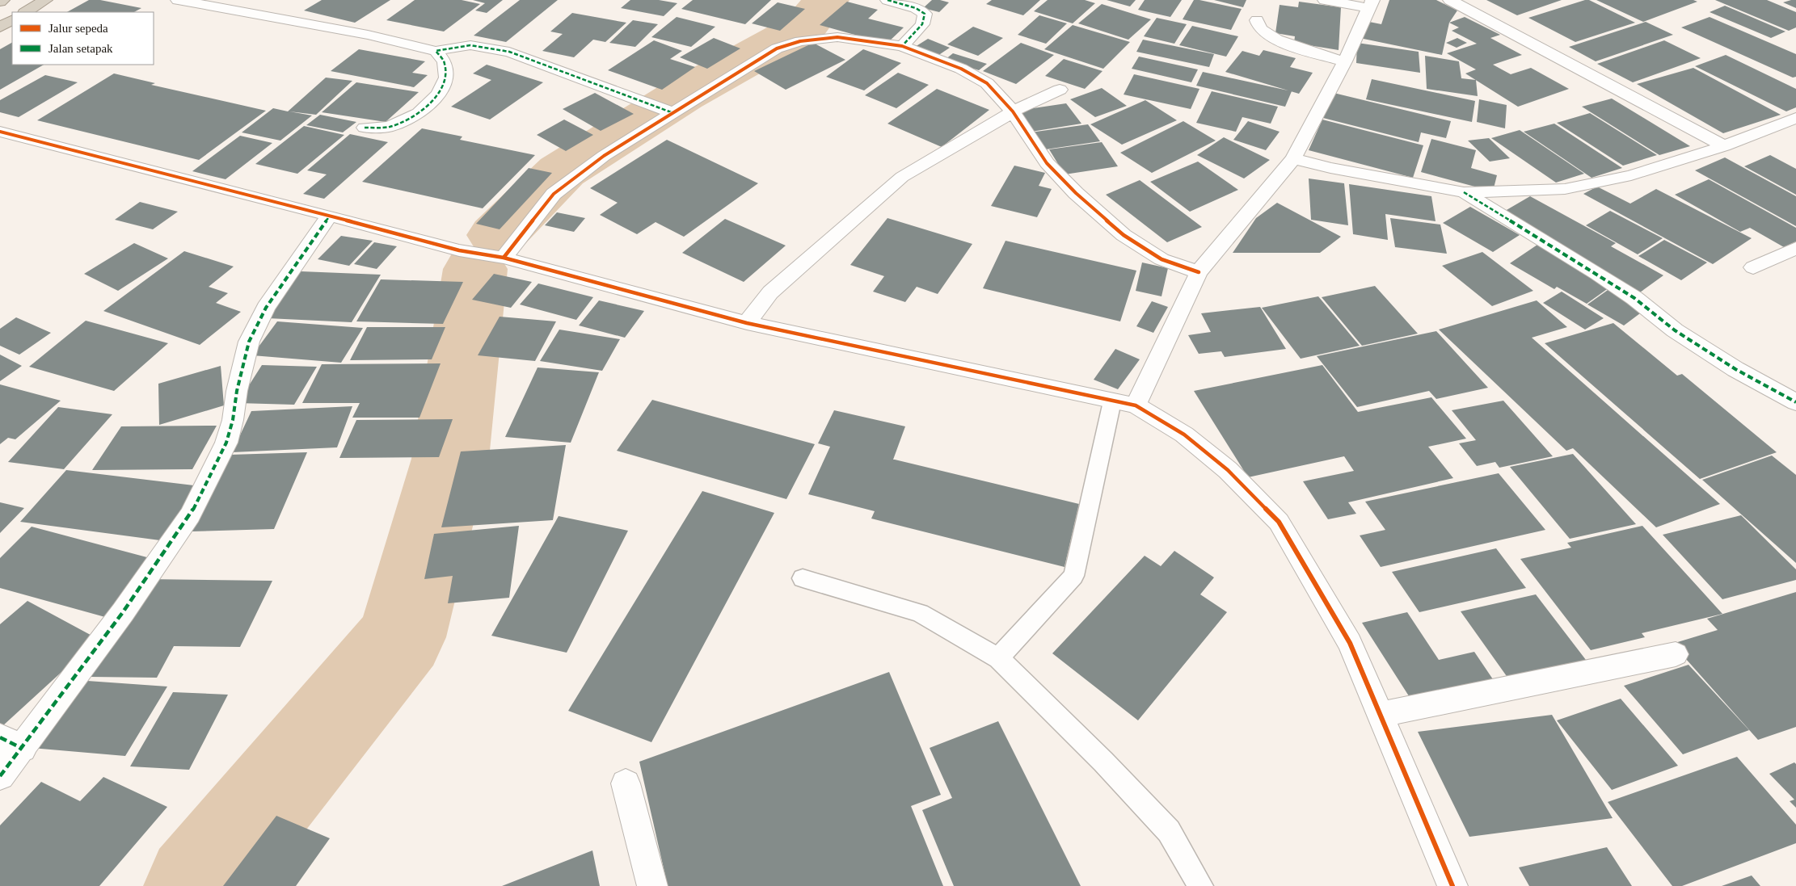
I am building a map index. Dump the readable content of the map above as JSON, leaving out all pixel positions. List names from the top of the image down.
{
  "legend": ["Jalur sepeda", "Jalan setapak"]
}
